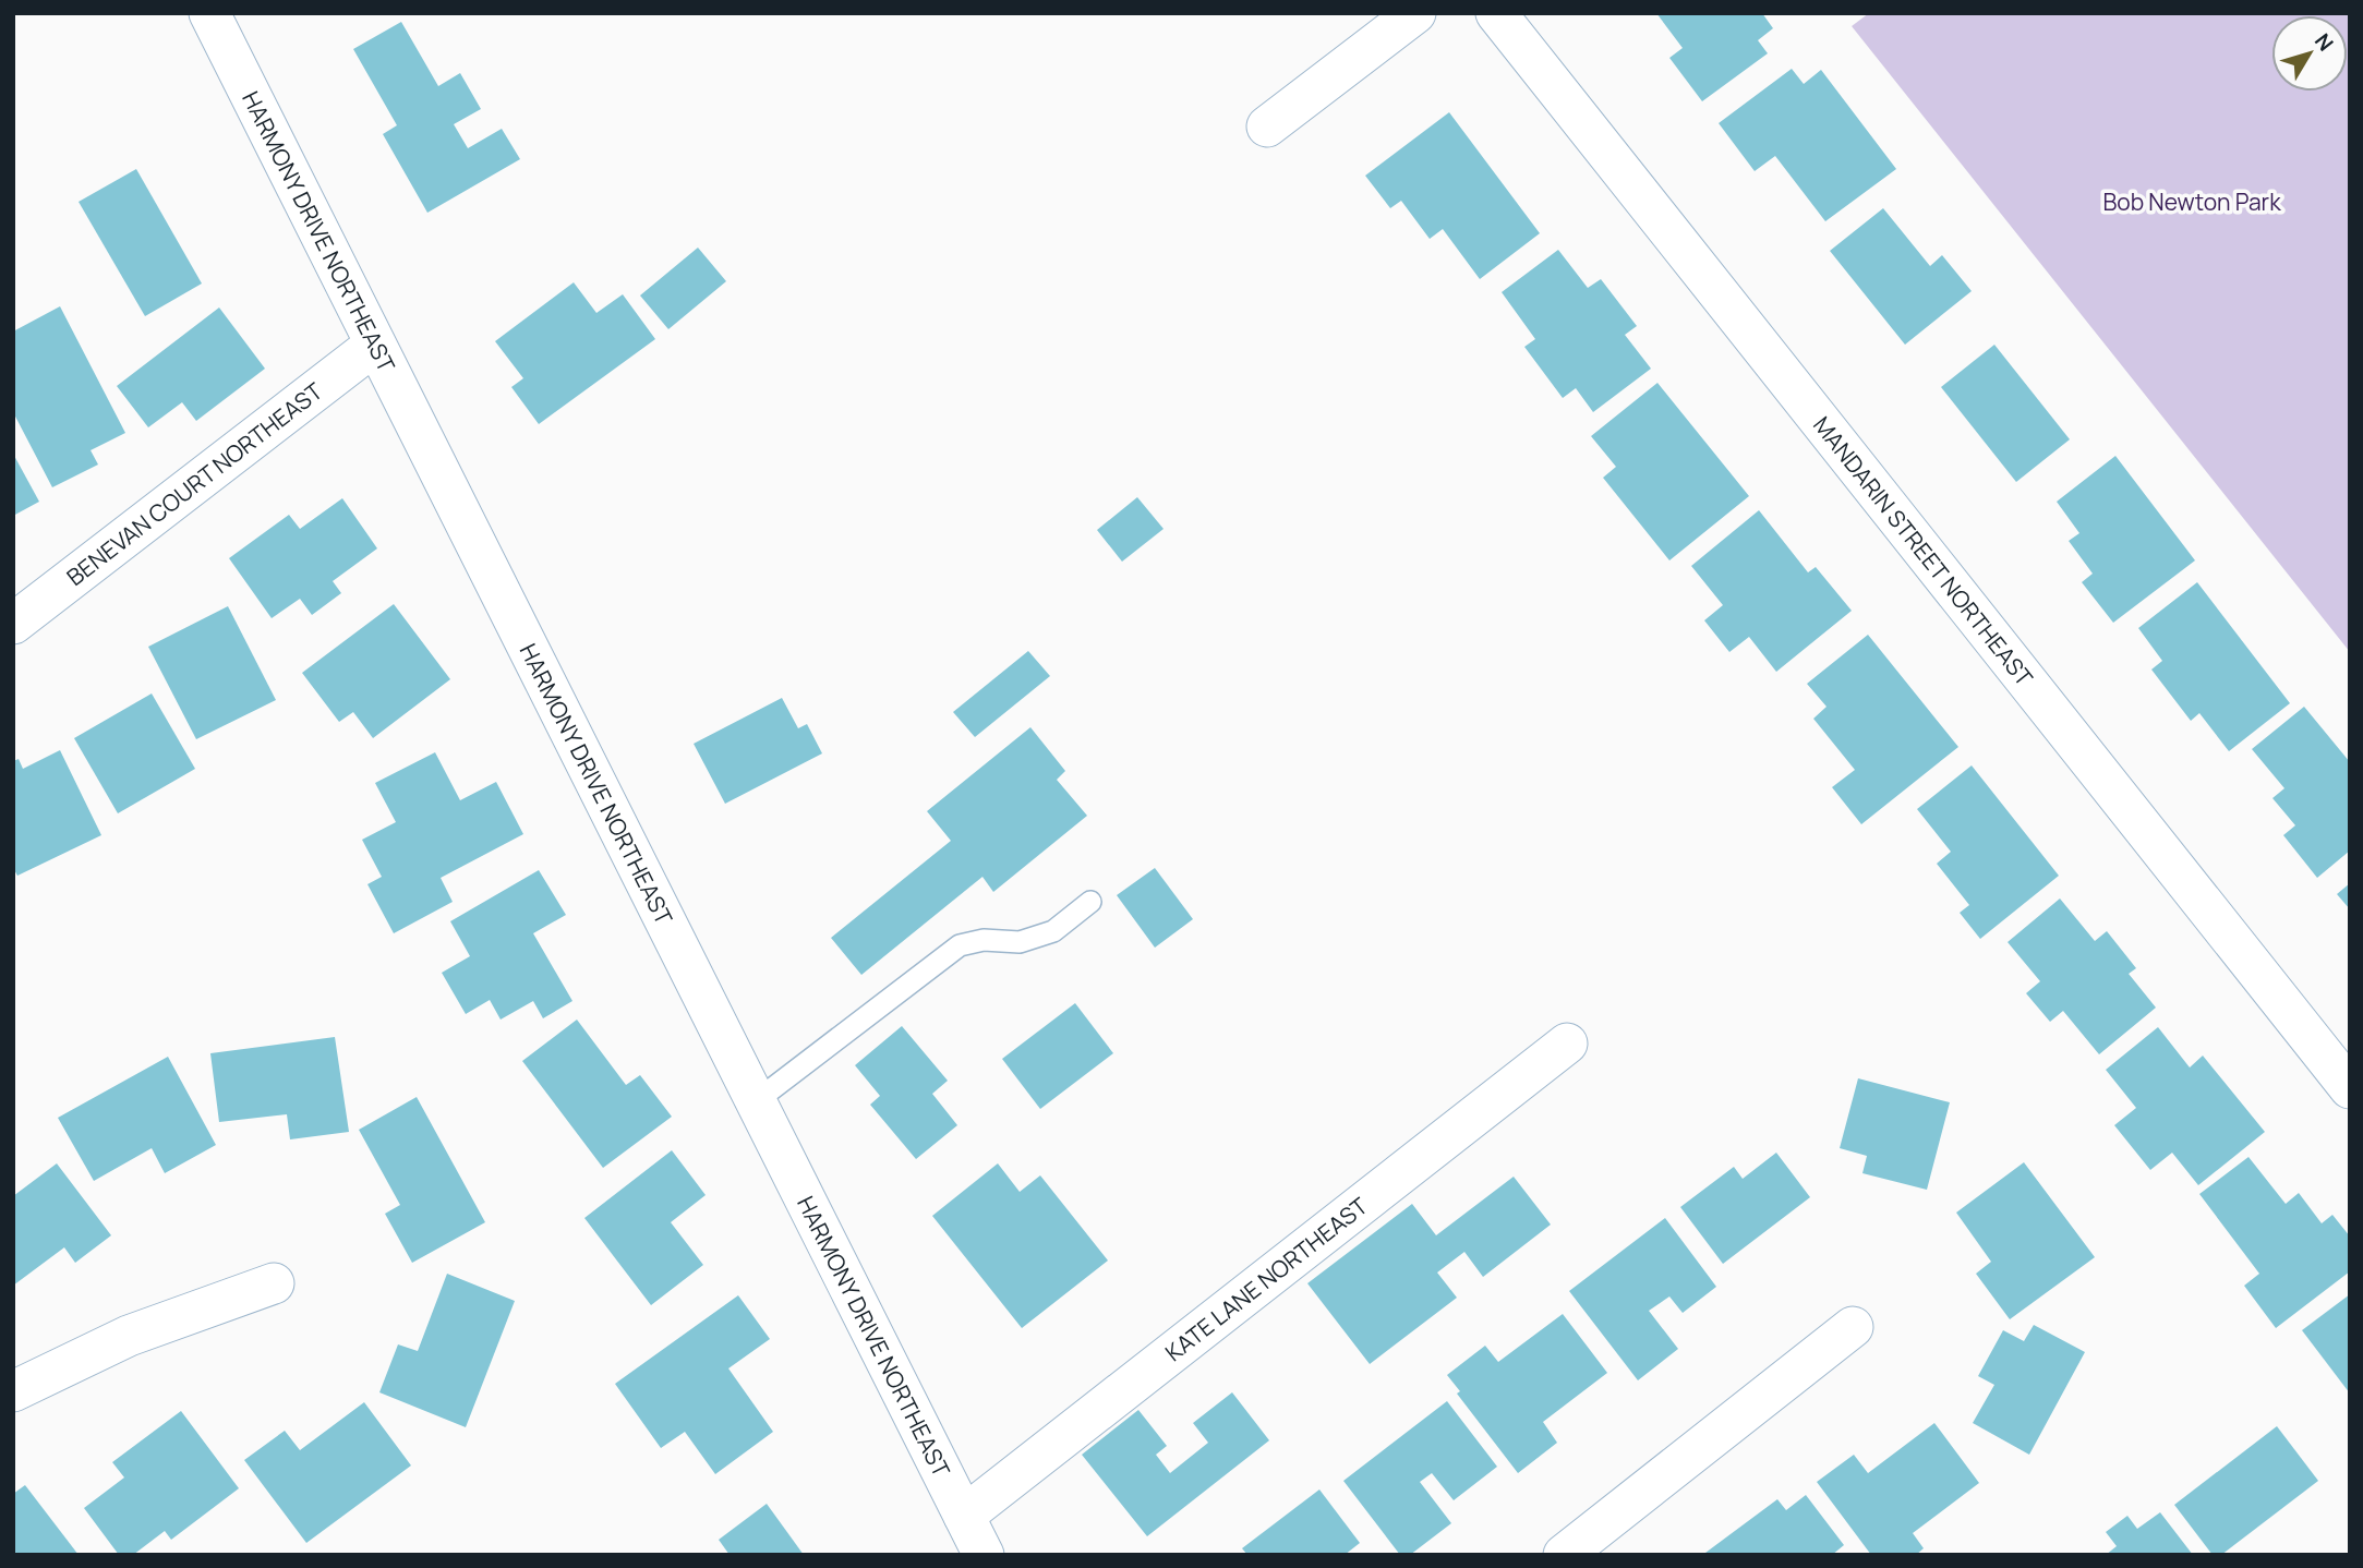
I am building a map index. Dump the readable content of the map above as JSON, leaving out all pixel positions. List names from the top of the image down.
{
  "streets": {
    "street": [
      "HARMONY DRIVE NORTHEAST",
      "BENEVAN COURT NORTHEAST",
      "MANDARIN STREET NORTHEAST",
      "KATE LANE NORTHEAST"
    ]
  },
  "crossings": [
    ["HARMONY DRIVE NORTHEAST", "BENEVAN COURT NORTHEAST"],
    ["HARMONY DRIVE NORTHEAST", "KATE LANE NORTHEAST"]
  ],
  "parks": ["Bob Newton Park"],
  "north": "top right"
}
